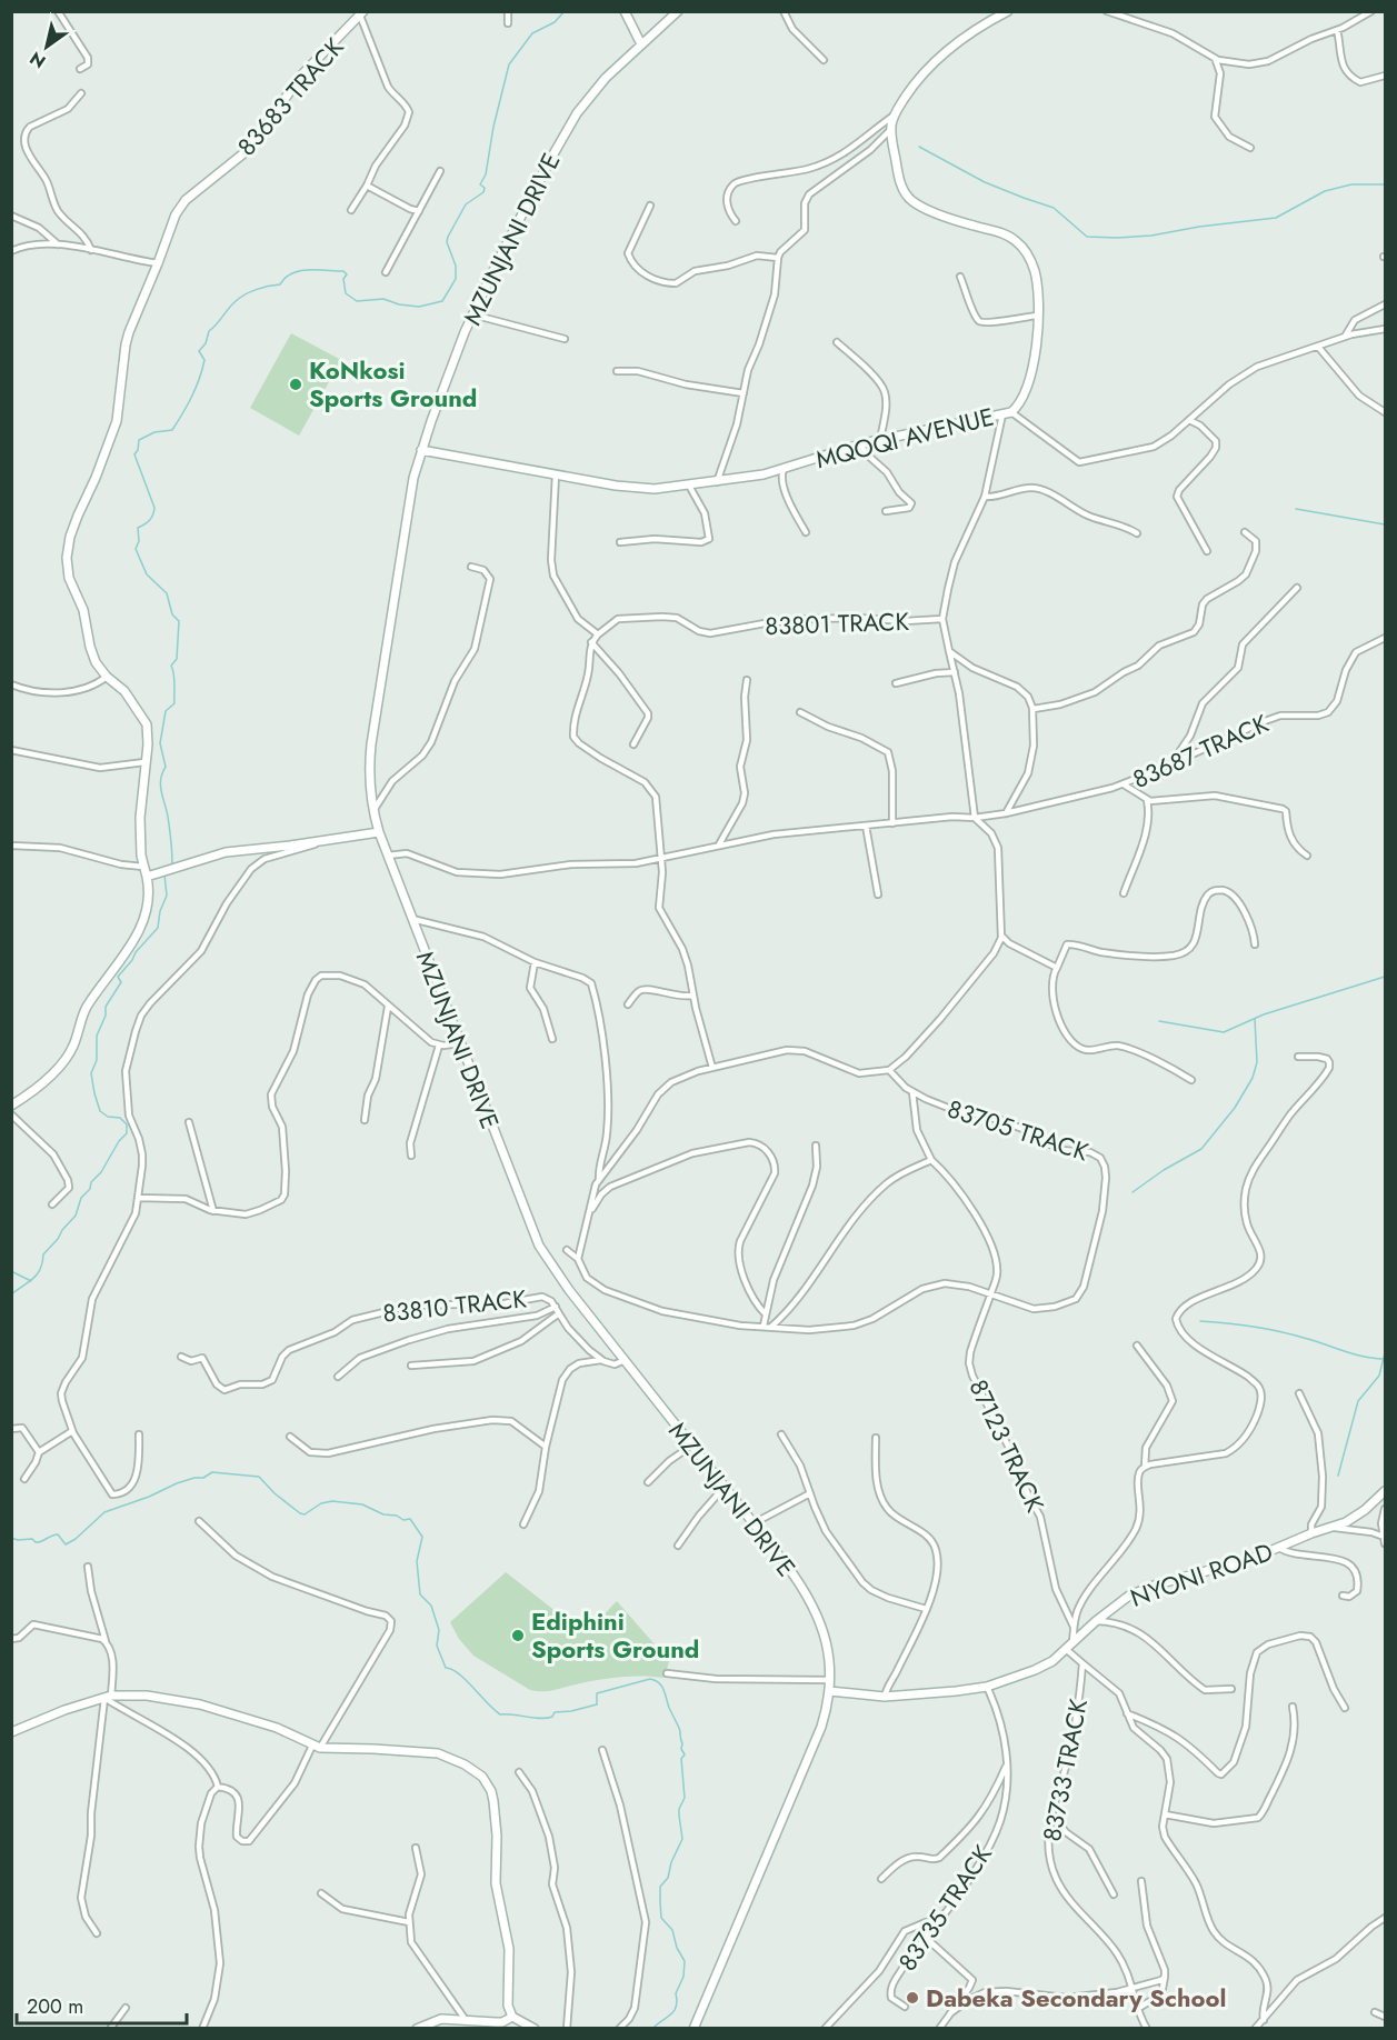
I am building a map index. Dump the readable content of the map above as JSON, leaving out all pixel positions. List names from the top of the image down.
{
  "streets": {
    "street": [
      "83683 TRACK",
      "MZUNJANI DRIVE",
      "MQOQI AVENUE",
      "83801 TRACK",
      "83687 TRACK",
      "83705 TRACK",
      "83810 TRACK",
      "87123 TRACK",
      "NYONI ROAD",
      "83733 TRACK",
      "83735 TRACK"
    ]
  },
  "crossings": [
    ["MZUNJANI DRIVE", "MQOQI AVENUE"],
    ["MZUNJANI DRIVE", "83687 TRACK"],
    ["MZUNJANI DRIVE", "NYONI ROAD"],
    ["83705 TRACK", "87123 TRACK"],
    ["NYONI ROAD", "83733 TRACK"],
    ["NYONI ROAD", "83735 TRACK"]
  ],
  "places": ["KoNkosi Sports Ground", "Ediphini Sports Ground", "Dabeka Secondary School"],
  "scale_bar": "200 m",
  "north": "bottom left"
}
